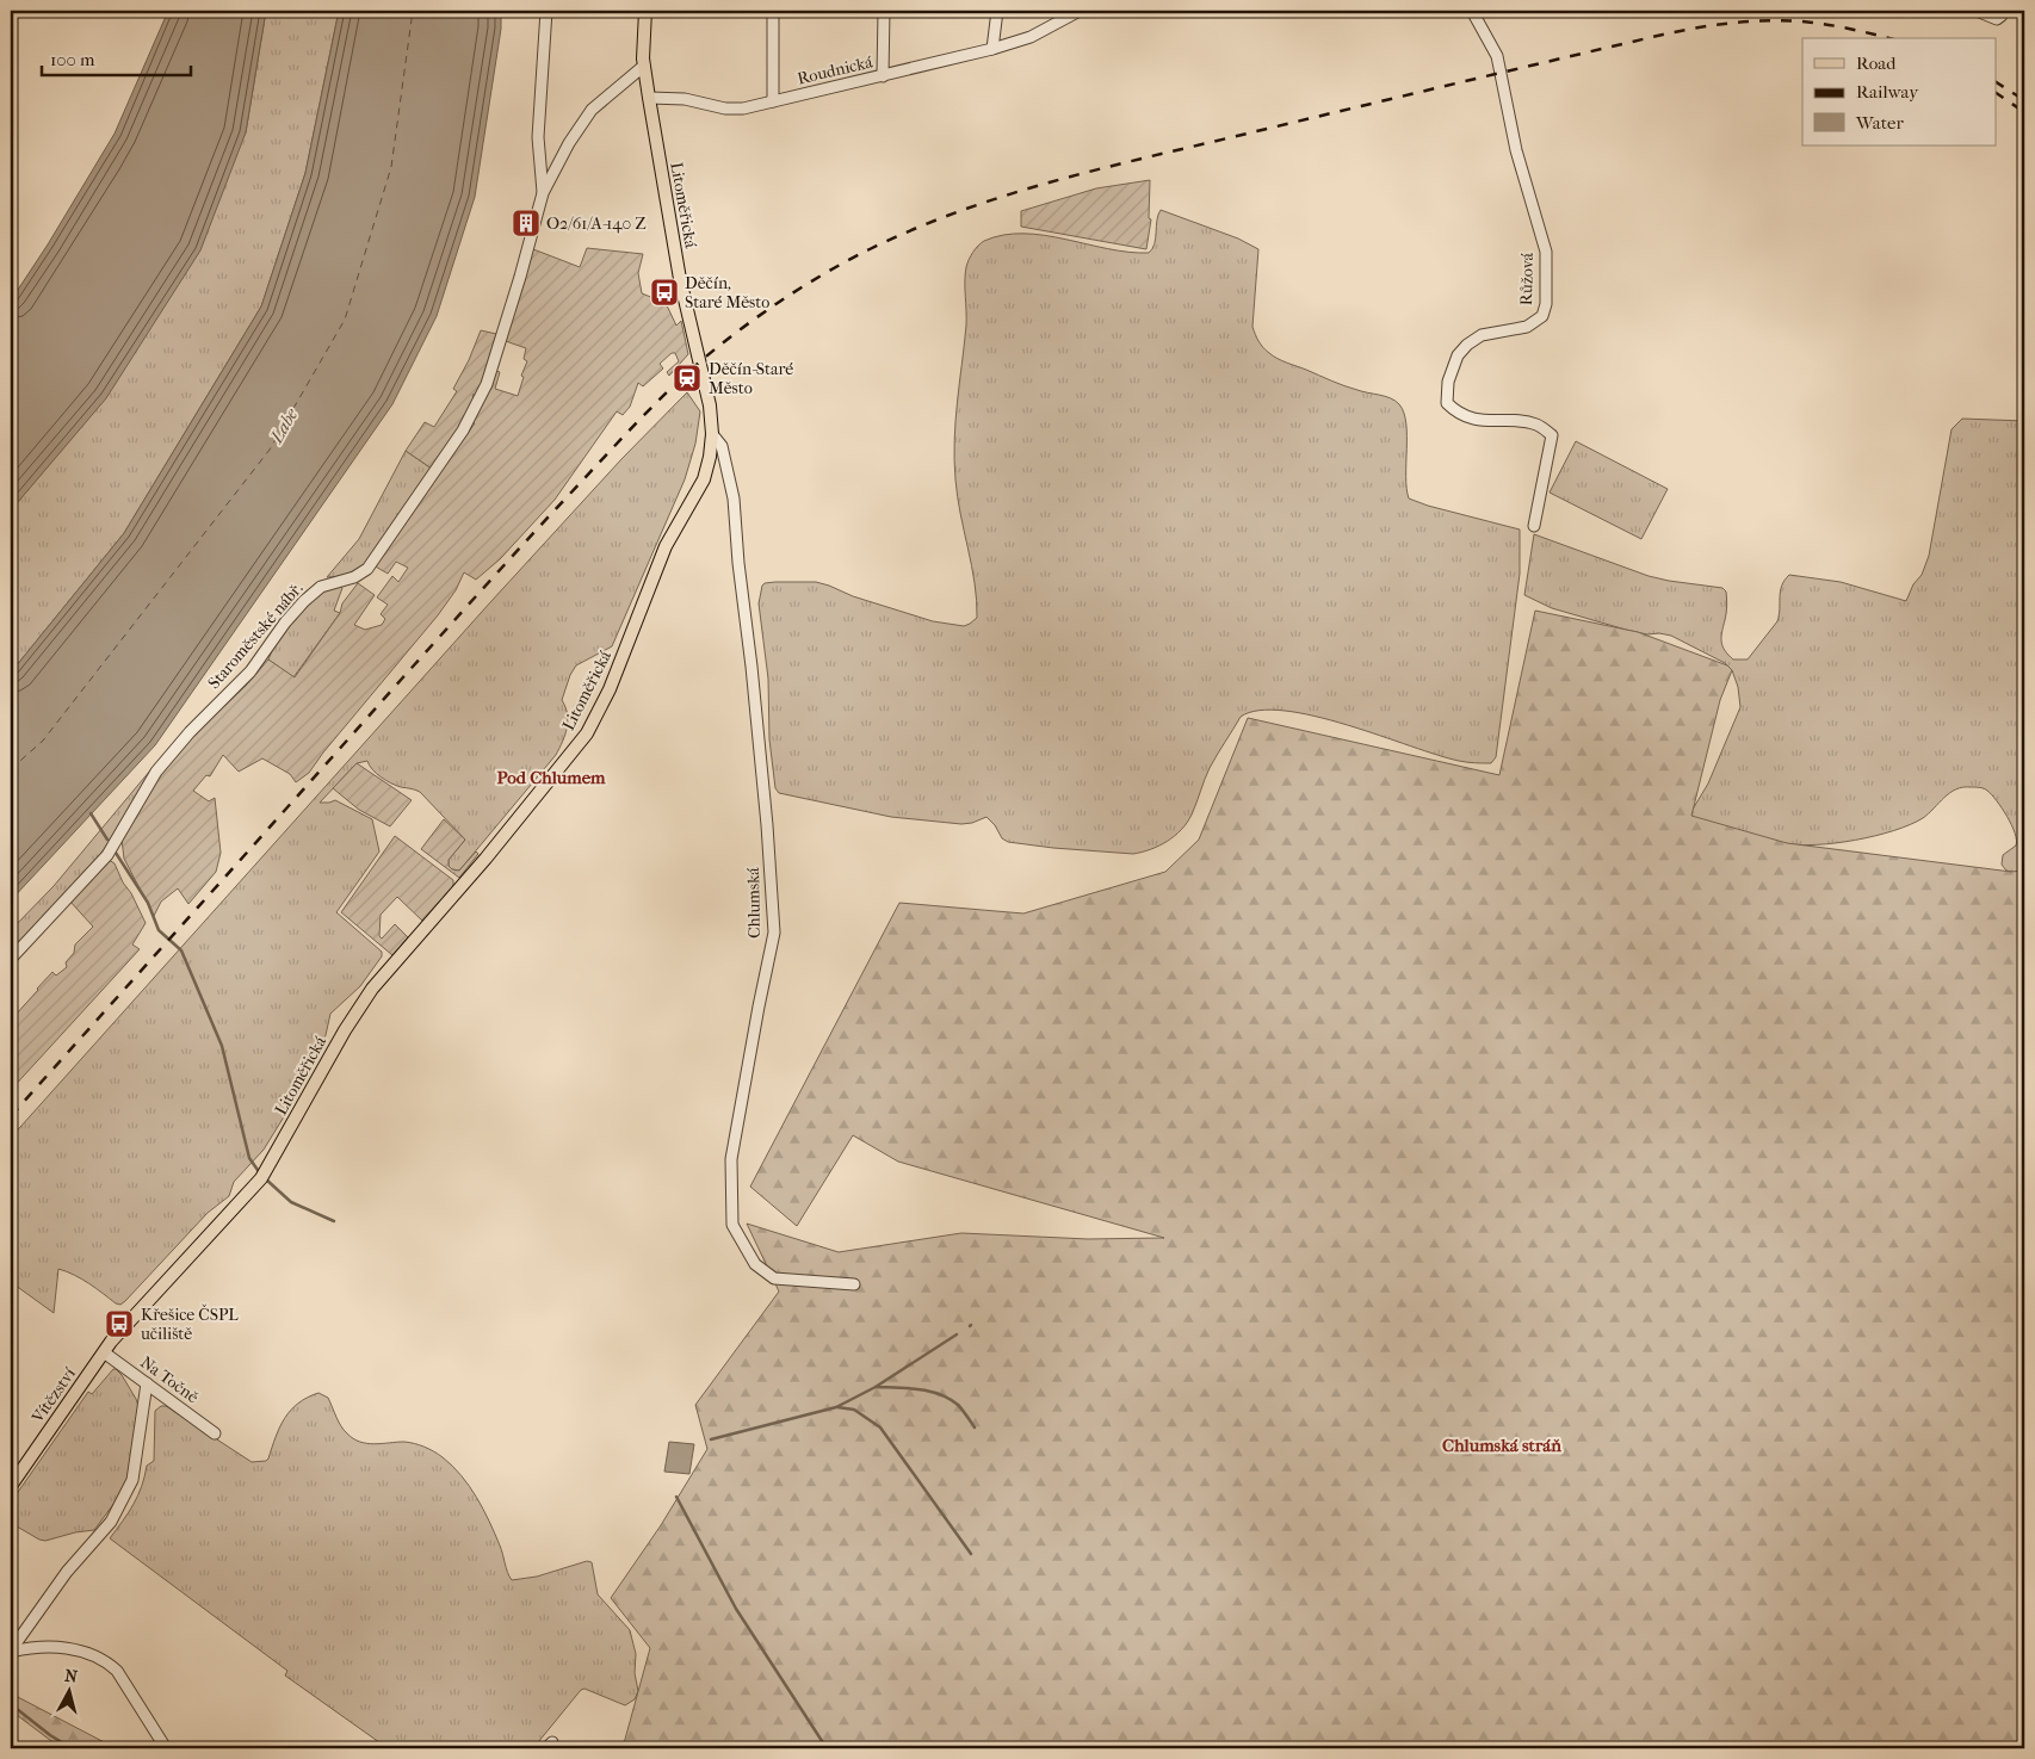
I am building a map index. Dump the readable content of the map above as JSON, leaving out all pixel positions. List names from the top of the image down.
{
  "streets": {
    "main road": ["Litoměřická", "Vítězství"],
    "street": [
      "Roudnická",
      "Růžová",
      "Staroměstské nábř.",
      "Chlumská",
      "Na Točně"
    ]
  },
  "crossings": [
    ["Roudnická", "Litoměřická"],
    ["Litoměřická", "Staroměstské nábř."],
    ["Litoměřická", "Chlumská"],
    ["Litoměřická", "Na Točně"],
    ["Litoměřická", "Vítězství"],
    ["Na Točně", "Vítězství"]
  ],
  "districts": ["Pod Chlumem", "Chlumská stráň"],
  "water": ["Labe"],
  "places": {
    "building": ["O2/61/A-140 Z"],
    "bus stop": ["Děčín, Staré Město", "Křešice ČSPL učiliště"],
    "station": ["Děčín-Staré Město"]
  },
  "legend": ["Road", "Railway", "Water"],
  "scale_bar": "100 m",
  "north": "top"
}
